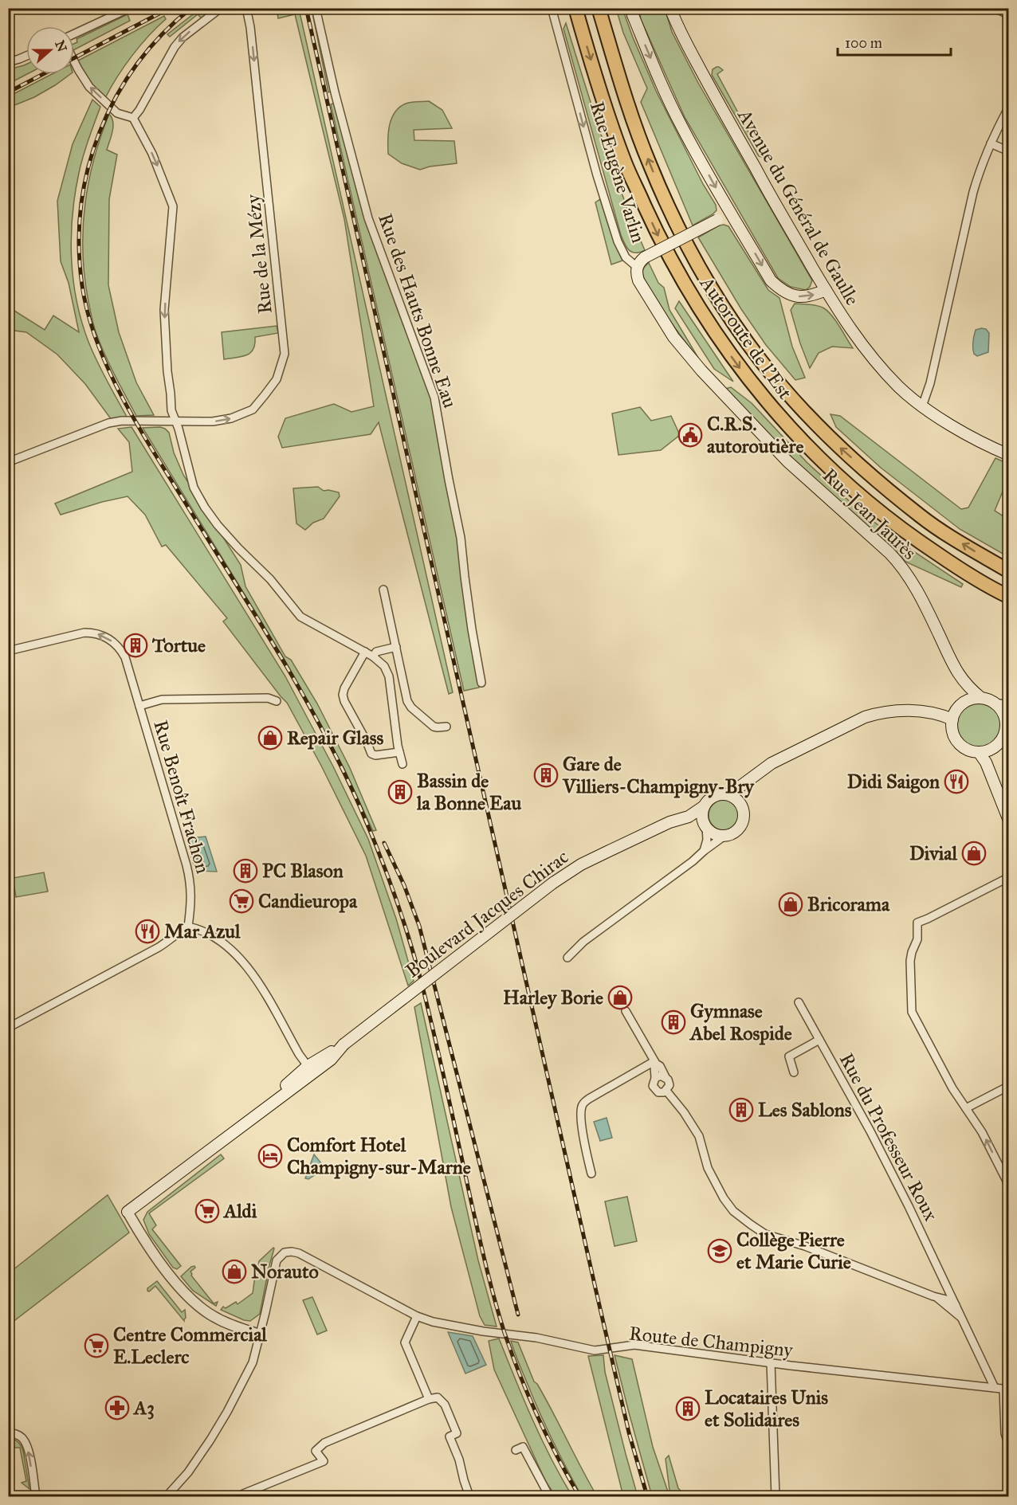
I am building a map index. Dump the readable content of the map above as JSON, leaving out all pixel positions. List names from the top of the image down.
{
  "streets": {
    "highway": ["Autoroute de l’Est"],
    "main road": [
      "Rue Eugène Varlin",
      "Avenue du Général de Gaulle",
      "Rue Jean Jaurès",
      "Boulevard Jacques Chirac"
    ],
    "street": [
      "Rue de la Mézy",
      "Rue des Hauts Bonne Eau",
      "Rue Benoît Frachon",
      "Rue du Professeur Roux",
      "Route de Champigny"
    ]
  },
  "crossings": [
    ["Rue Eugène Varlin", "Rue Jean Jaurès"],
    ["Rue Jean Jaurès", "Boulevard Jacques Chirac"],
    ["Rue du Professeur Roux", "Route de Champigny"]
  ],
  "one_way": ["Rue Eugène Varlin"],
  "places": {
    "public building": ["C.R.S. autoroutière"],
    "building": [
      "Tortue",
      "Gare de Villiers-Champigny-Bry",
      "Bassin de la Bonne Eau",
      "PC Blason",
      "Gymnase Abel Rospide",
      "Les Sablons",
      "Locataires Unis et Solidaires"
    ],
    "shop": [
      "Repair Glass",
      "Divial",
      "Bricorama",
      "Harley Borie",
      "Norauto"
    ],
    "restaurant": ["Didi Saigon", "Mar Azul"],
    "supermarket": ["Candieuropa", "Aldi", "Centre Commercial E.Leclerc"],
    "hotel": ["Comfort Hotel Champigny-sur-Marne"],
    "school or university": ["Collège Pierre et Marie Curie"],
    "pharmacy": ["A3"]
  },
  "scale_bar": "100 m",
  "north": "right"
}
